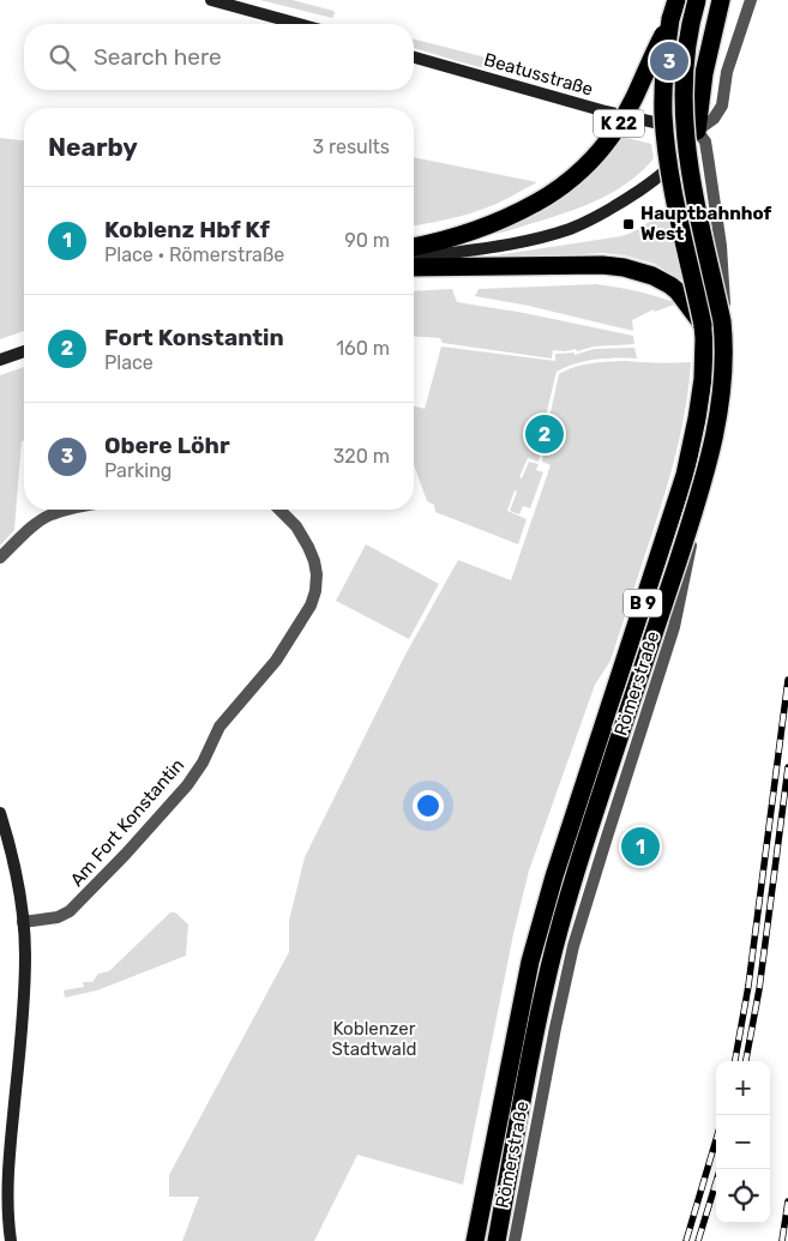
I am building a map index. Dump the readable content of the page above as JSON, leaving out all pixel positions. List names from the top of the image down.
{
  "streets": {
    "highway": ["K 22", "B 9"],
    "street": ["Beatusstraße", "Römerstraße", "Am Fort Konstantin"]
  },
  "crossings": [
    ["Beatusstraße", "Römerstraße"],
    ["K 22", "B 9"]
  ],
  "parks": ["Koblenzer Stadtwald"],
  "places": {
    "transit": ["Hauptbahnhof West"]
  },
  "page": {
    "search": "Search here",
    "pins": ["3", "2", "1"],
    "heading": ["Nearby", "3 results"],
    "list": [
      {
        "mark": "1",
        "name": "Koblenz Hbf Kf",
        "note": "Place · Römerstraße",
        "value": "90 m"
      },
      {
        "mark": "2",
        "name": "Fort Konstantin",
        "note": "Place",
        "value": "160 m"
      },
      {
        "mark": "3",
        "name": "Obere Löhr",
        "note": "Parking",
        "value": "320 m"
      }
    ],
    "map_buttons": ["+", "−"]
  }
}
